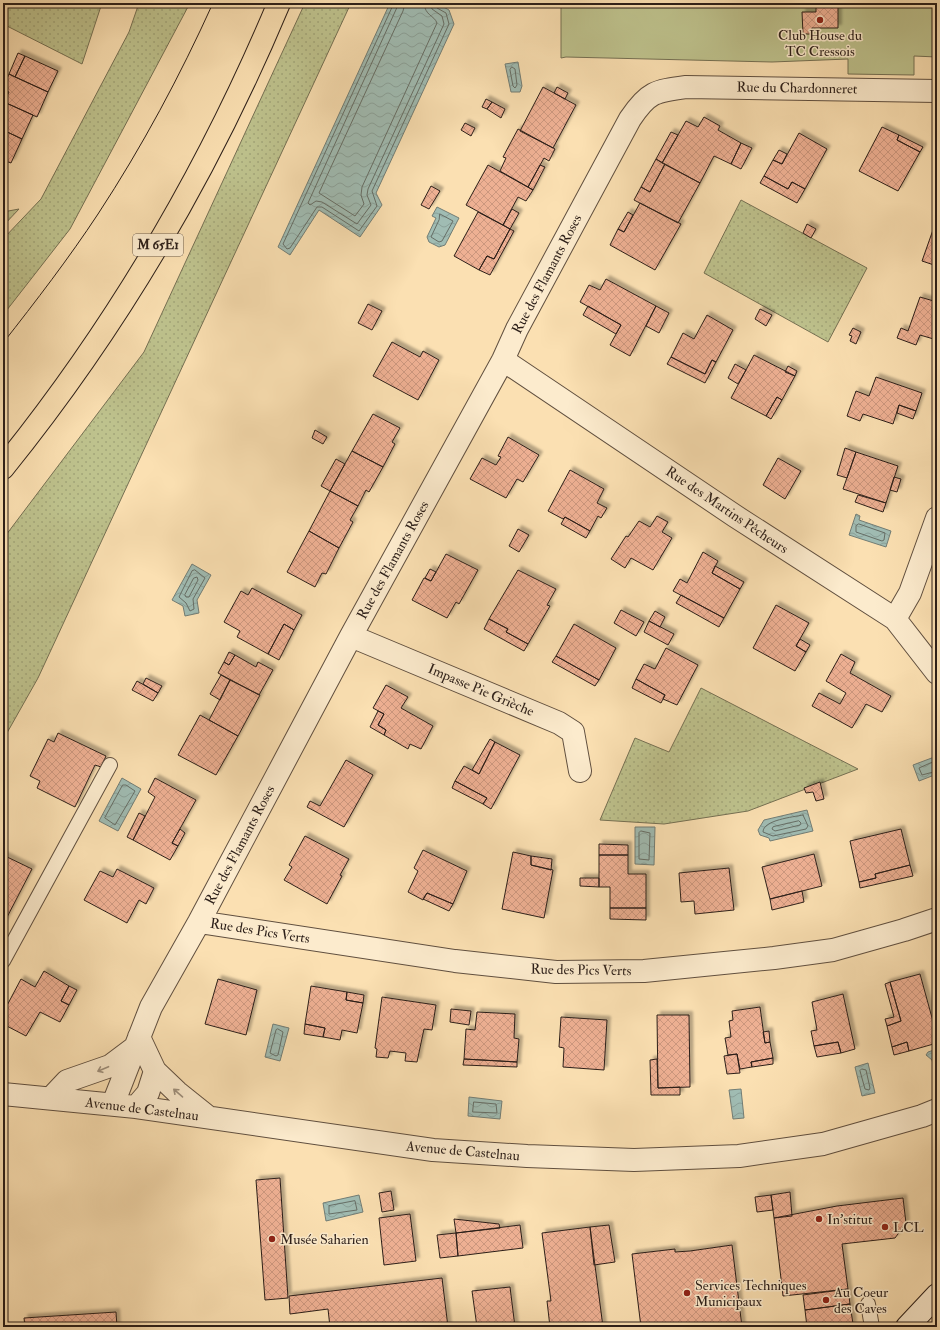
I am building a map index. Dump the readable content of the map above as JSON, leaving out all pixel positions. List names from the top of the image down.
{
  "streets": {
    "main road": ["M 65E1"],
    "street": [
      "Rue du Chardonneret",
      "Rue des Flamants Roses",
      "Rue des Martins Pêcheurs",
      "Impasse Pie Grièche",
      "Rue des Pics Verts",
      "Avenue de Castelnau"
    ]
  },
  "crossings": [
    ["Rue du Chardonneret", "Rue des Flamants Roses"],
    ["Rue des Flamants Roses", "Rue des Martins Pêcheurs"],
    ["Rue des Flamants Roses", "Impasse Pie Grièche"],
    ["Rue des Flamants Roses", "Rue des Pics Verts"],
    ["Rue des Flamants Roses", "Avenue de Castelnau"]
  ],
  "places": [
    "Club House du TC Cressois",
    "In'stitut",
    "LCL",
    "Musée Saharien",
    "Services Techniques Municipaux",
    "Au Coeur des Caves"
  ]
}
